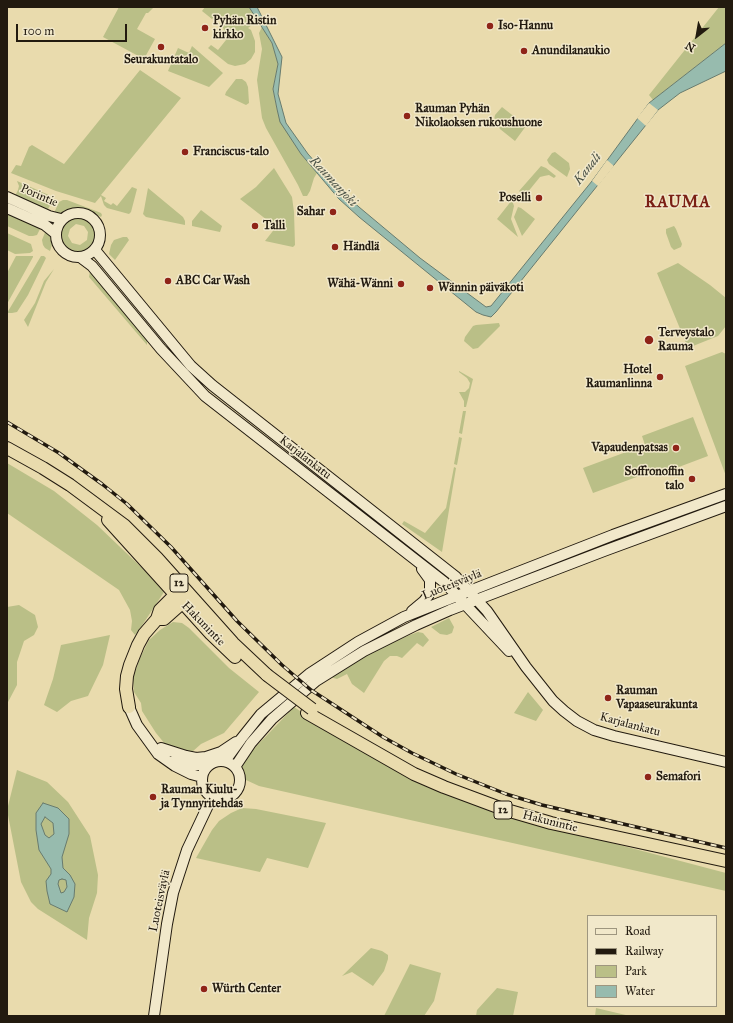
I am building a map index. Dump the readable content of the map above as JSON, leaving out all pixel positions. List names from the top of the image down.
{
  "streets": {
    "highway": ["12", "Hakunintie"],
    "main road": ["Porintie", "Karjalankatu", "Luoteisväylä"]
  },
  "crossings": [
    ["Porintie", "Karjalankatu"],
    ["Karjalankatu", "Luoteisväylä"]
  ],
  "districts": ["RAUMA"],
  "water": ["Kanali", "Raumanjoki"],
  "places": [
    "Iso-Hannu",
    "Pyhän Ristin kirkko",
    "Seurakuntatalo",
    "Anundilanaukio",
    "Rauman Pyhän Nikolaoksen rukoushuone",
    "Franciscus-talo",
    "Poselli",
    "Sahar",
    "Talli",
    "Händlä",
    "ABC Car Wash",
    "Wähä-Wänni",
    "Wännin päiväkoti",
    "Terveystalo Rauma",
    "Hotel Raumanlinna",
    "Vapaudenpatsas",
    "Soffronoffin talo",
    "Rauman Vapaaseurakunta",
    "Semafori",
    "Rauman Kiulu- ja Tynnyritehdas",
    "Würth Center"
  ],
  "legend": [
    "Road",
    "Railway",
    "Park",
    "Water"
  ],
  "scale_bar": "100 m",
  "north": "bottom left"
}
